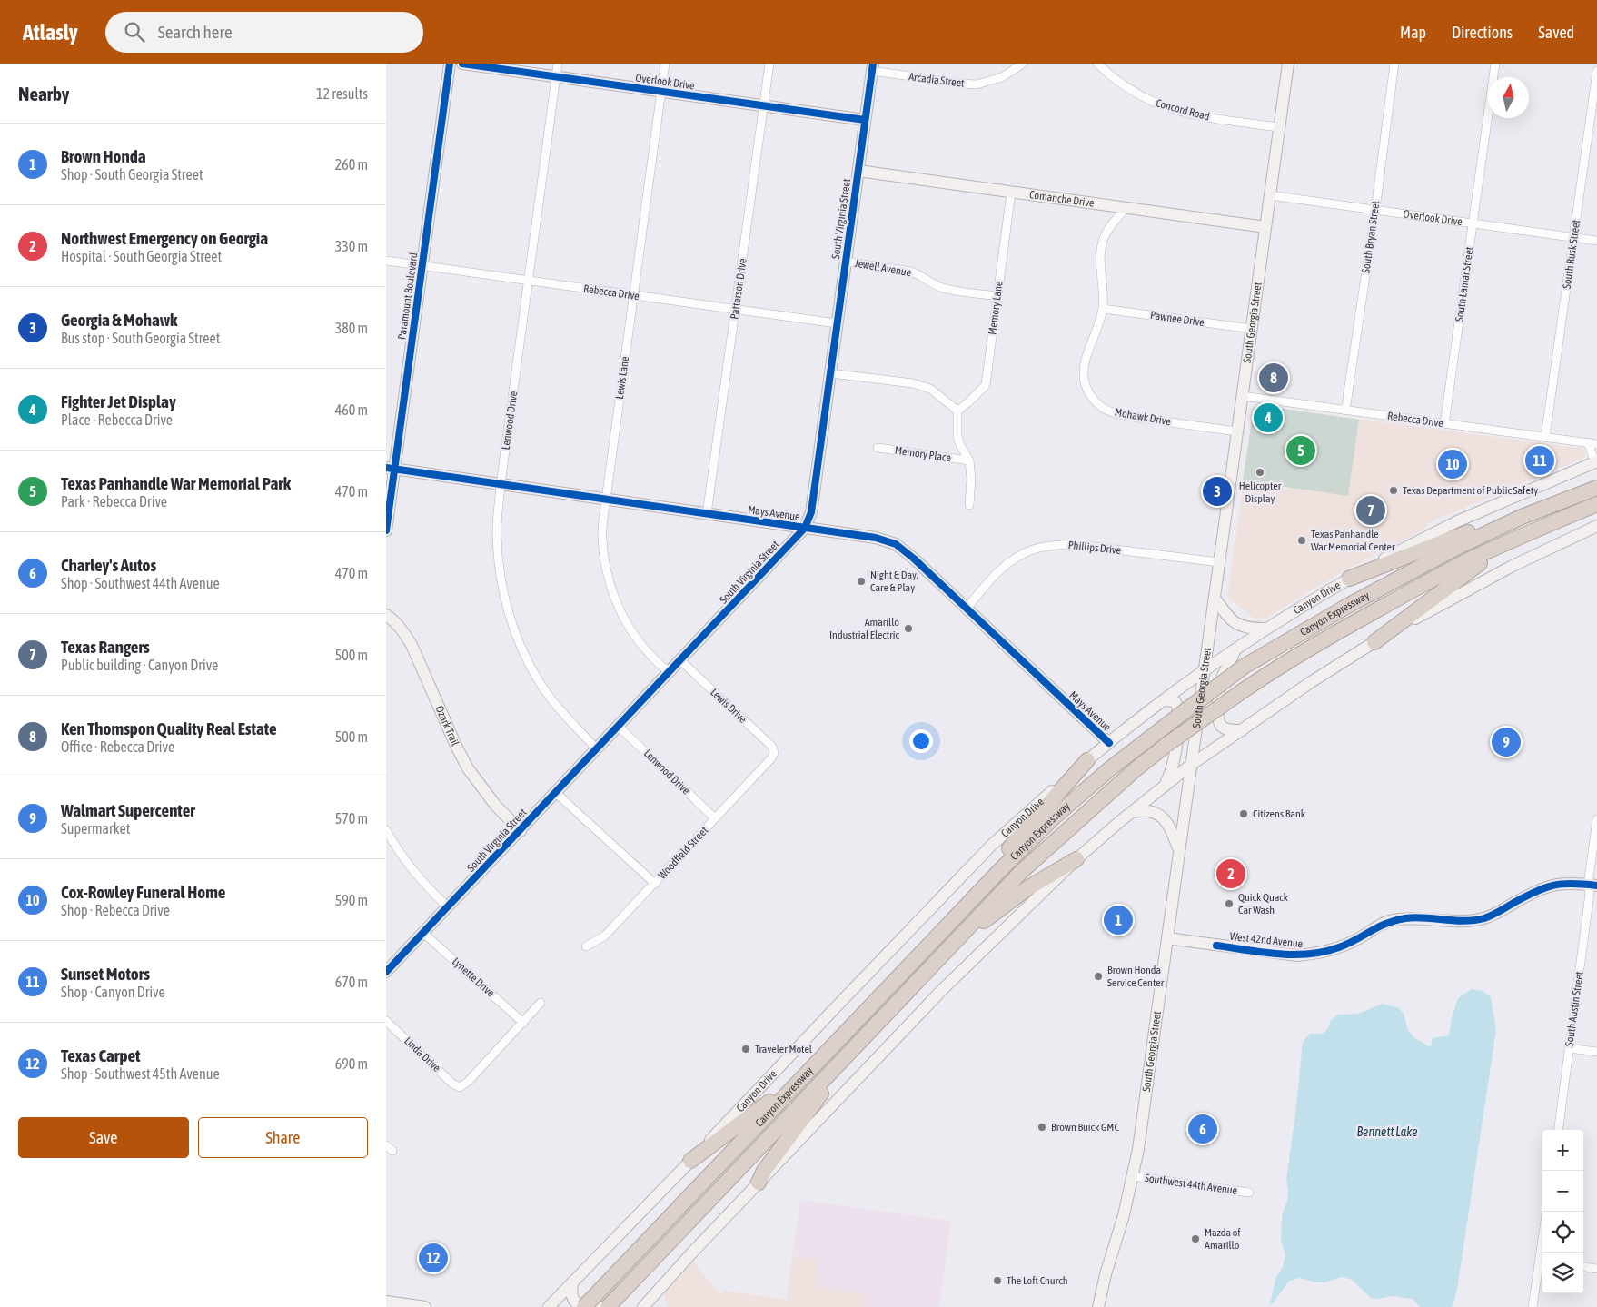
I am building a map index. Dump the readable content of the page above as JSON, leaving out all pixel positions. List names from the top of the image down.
{
  "streets": {
    "highway": ["Canyon Expressway"],
    "main road": [
      "Overlook Drive",
      "Comanche Drive",
      "South Virginia Street",
      "Paramount Boulevard",
      "South Georgia Street",
      "Mays Avenue",
      "Canyon Drive",
      "Ozark Trail",
      "West 42nd Avenue"
    ],
    "street": [
      "Arcadia Street",
      "Concord Road",
      "South Bryan Street",
      "South Rusk Street",
      "Jewell Avenue",
      "South Lamar Street",
      "Patterson Drive",
      "Rebecca Drive",
      "Memory Lane",
      "Pawnee Drive",
      "Lewis Lane",
      "Mohawk Drive",
      "Lenwood Drive",
      "Memory Place",
      "Phillips Drive",
      "Lewis Drive",
      "Woodfield Street",
      "Lynette Drive",
      "South Austin Street",
      "Linda Drive",
      "Southwest 44th Avenue"
    ]
  },
  "crossings": [
    ["Arcadia Street", "South Virginia Street"],
    ["Overlook Drive", "South Virginia Street"],
    ["Overlook Drive", "South Bryan Street"],
    ["Overlook Drive", "South Rusk Street"],
    ["Overlook Drive", "South Lamar Street"],
    ["Overlook Drive", "Patterson Drive"],
    ["Overlook Drive", "South Georgia Street"],
    ["Overlook Drive", "Lewis Lane"],
    ["Overlook Drive", "Lenwood Drive"],
    ["Concord Road", "South Georgia Street"],
    ["Comanche Drive", "South Virginia Street"],
    ["Comanche Drive", "Memory Lane"],
    ["Comanche Drive", "South Georgia Street"],
    ["Comanche Drive", "Mohawk Drive"],
    ["South Virginia Street", "Jewell Avenue"],
    ["South Virginia Street", "Rebecca Drive"],
    ["South Virginia Street", "Lewis Lane"],
    ["South Virginia Street", "Lenwood Drive"],
    ["South Virginia Street", "Mays Avenue"],
    ["South Virginia Street", "Lewis Drive"],
    ["South Virginia Street", "Ozark Trail"],
    ["South Virginia Street", "Lynette Drive"],
    ["South Bryan Street", "Rebecca Drive"],
    ["South Rusk Street", "Rebecca Drive"],
    ["Jewell Avenue", "Memory Lane"],
    ["South Lamar Street", "Rebecca Drive"],
    ["Patterson Drive", "Rebecca Drive"],
    ["Patterson Drive", "Mays Avenue"],
    ["Rebecca Drive", "Paramount Boulevard"],
    ["Rebecca Drive", "South Georgia Street"],
    ["Rebecca Drive", "Lewis Lane"],
    ["Rebecca Drive", "Lenwood Drive"],
    ["Paramount Boulevard", "Mays Avenue"],
    ["Pawnee Drive", "South Georgia Street"],
    ["Pawnee Drive", "Mohawk Drive"],
    ["South Georgia Street", "Mohawk Drive"],
    ["South Georgia Street", "Phillips Drive"],
    ["South Georgia Street", "Canyon Drive"],
    ["South Georgia Street", "West 42nd Avenue"],
    ["South Georgia Street", "Southwest 44th Avenue"],
    ["Lewis Lane", "Mays Avenue"],
    ["Lenwood Drive", "Mays Avenue"],
    ["Lenwood Drive", "Woodfield Street"],
    ["Mays Avenue", "Phillips Drive"],
    ["Mays Avenue", "Canyon Drive"],
    ["Lewis Drive", "Woodfield Street"],
    ["West 42nd Avenue", "South Austin Street"],
    ["Lynette Drive", "Linda Drive"]
  ],
  "water": ["Bennett Lake"],
  "places": [
    "Helicopter Display",
    "Texas Department of Public Safety",
    "Texas Panhandle War Memorial Center",
    "Night & Day, Care & Play",
    "Amarillo Industrial Electric",
    "Citizens Bank",
    "Quick Quack Car Wash",
    "Brown Honda Service Center",
    "Traveler Motel",
    "Brown Buick GMC",
    "Mazda of Amarillo",
    "The Loft Church"
  ],
  "north": "top",
  "page": {
    "header": "Atlasly",
    "search": "Search here",
    "nav": ["Map", "Directions", "Saved"],
    "heading": ["Nearby", "12 results"],
    "list": [
      {
        "mark": "1",
        "name": "Brown Honda",
        "note": "Shop · South Georgia Street",
        "value": "260 m"
      },
      {
        "mark": "2",
        "name": "Northwest Emergency on Georgia",
        "note": "Hospital · South Georgia Street",
        "value": "330 m"
      },
      {
        "mark": "3",
        "name": "Georgia & Mohawk",
        "note": "Bus stop · South Georgia Street",
        "value": "380 m"
      },
      {
        "mark": "4",
        "name": "Fighter Jet Display",
        "note": "Place · Rebecca Drive",
        "value": "460 m"
      },
      {
        "mark": "5",
        "name": "Texas Panhandle War Memorial Park",
        "note": "Park · Rebecca Drive",
        "value": "470 m"
      },
      {
        "mark": "6",
        "name": "Charley's Autos",
        "note": "Shop · Southwest 44th Avenue",
        "value": "470 m"
      },
      {
        "mark": "7",
        "name": "Texas Rangers",
        "note": "Public building · Canyon Drive",
        "value": "500 m"
      },
      {
        "mark": "8",
        "name": "Ken Thomspon Quality Real Estate",
        "note": "Office · Rebecca Drive",
        "value": "500 m"
      },
      {
        "mark": "9",
        "name": "Walmart Supercenter",
        "note": "Supermarket",
        "value": "570 m"
      },
      {
        "mark": "10",
        "name": "Cox-Rowley Funeral Home",
        "note": "Shop · Rebecca Drive",
        "value": "590 m"
      },
      {
        "mark": "11",
        "name": "Sunset Motors",
        "note": "Shop · Canyon Drive",
        "value": "670 m"
      },
      {
        "mark": "12",
        "name": "Texas Carpet",
        "note": "Shop · Southwest 45th Avenue",
        "value": "690 m"
      }
    ],
    "pins": [
      "8",
      "4",
      "5",
      "11",
      "10",
      "3",
      "7",
      "9",
      "2",
      "1",
      "6",
      "12"
    ],
    "buttons": ["Save", "Share"],
    "map_buttons": ["+", "−"]
  }
}
